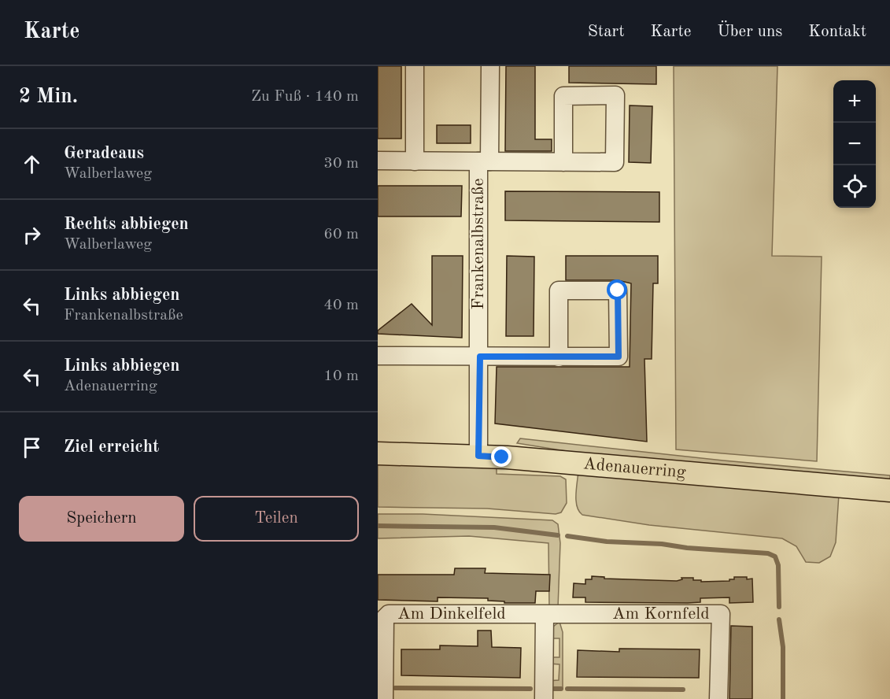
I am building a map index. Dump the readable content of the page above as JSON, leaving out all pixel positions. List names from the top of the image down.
{
  "streets": {
    "main road": ["Adenauerring"],
    "street": ["Frankenalbstraße", "Am Dinkelfeld", "Am Kornfeld"]
  },
  "crossings": [
    ["Frankenalbstraße", "Adenauerring"],
    ["Am Dinkelfeld", "Am Kornfeld"]
  ],
  "page": {
    "header": "Karte",
    "nav": [
      "Start",
      "Karte",
      "Über uns",
      "Kontakt"
    ],
    "heading": ["2 Min.", "Zu Fuß · 140 m"],
    "map_buttons": ["+", "−"],
    "list": [
      ["Geradeaus", "Walberlaweg", "30 m"],
      ["Rechts abbiegen", "Walberlaweg", "60 m"],
      ["Links abbiegen", "Frankenalbstraße", "40 m"],
      ["Links abbiegen", "Adenauerring", "10 m"],
      "Ziel erreicht"
    ],
    "buttons": ["Speichern", "Teilen"]
  }
}
